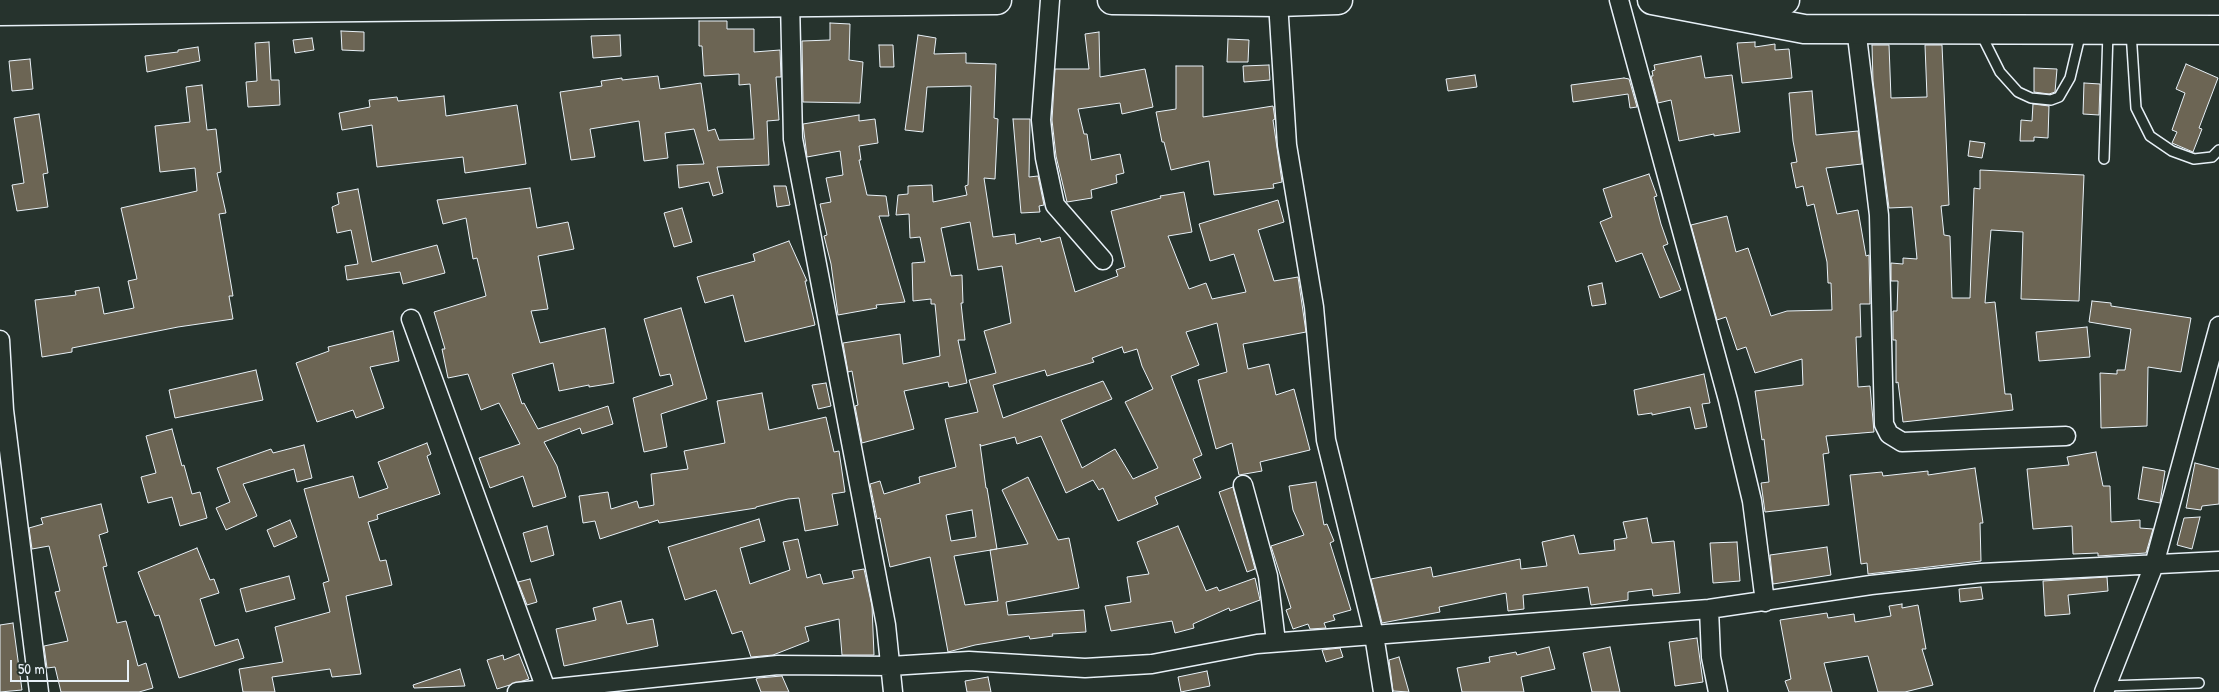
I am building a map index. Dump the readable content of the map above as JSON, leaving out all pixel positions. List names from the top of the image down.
{
  "scale_bar": "50 m"
}
